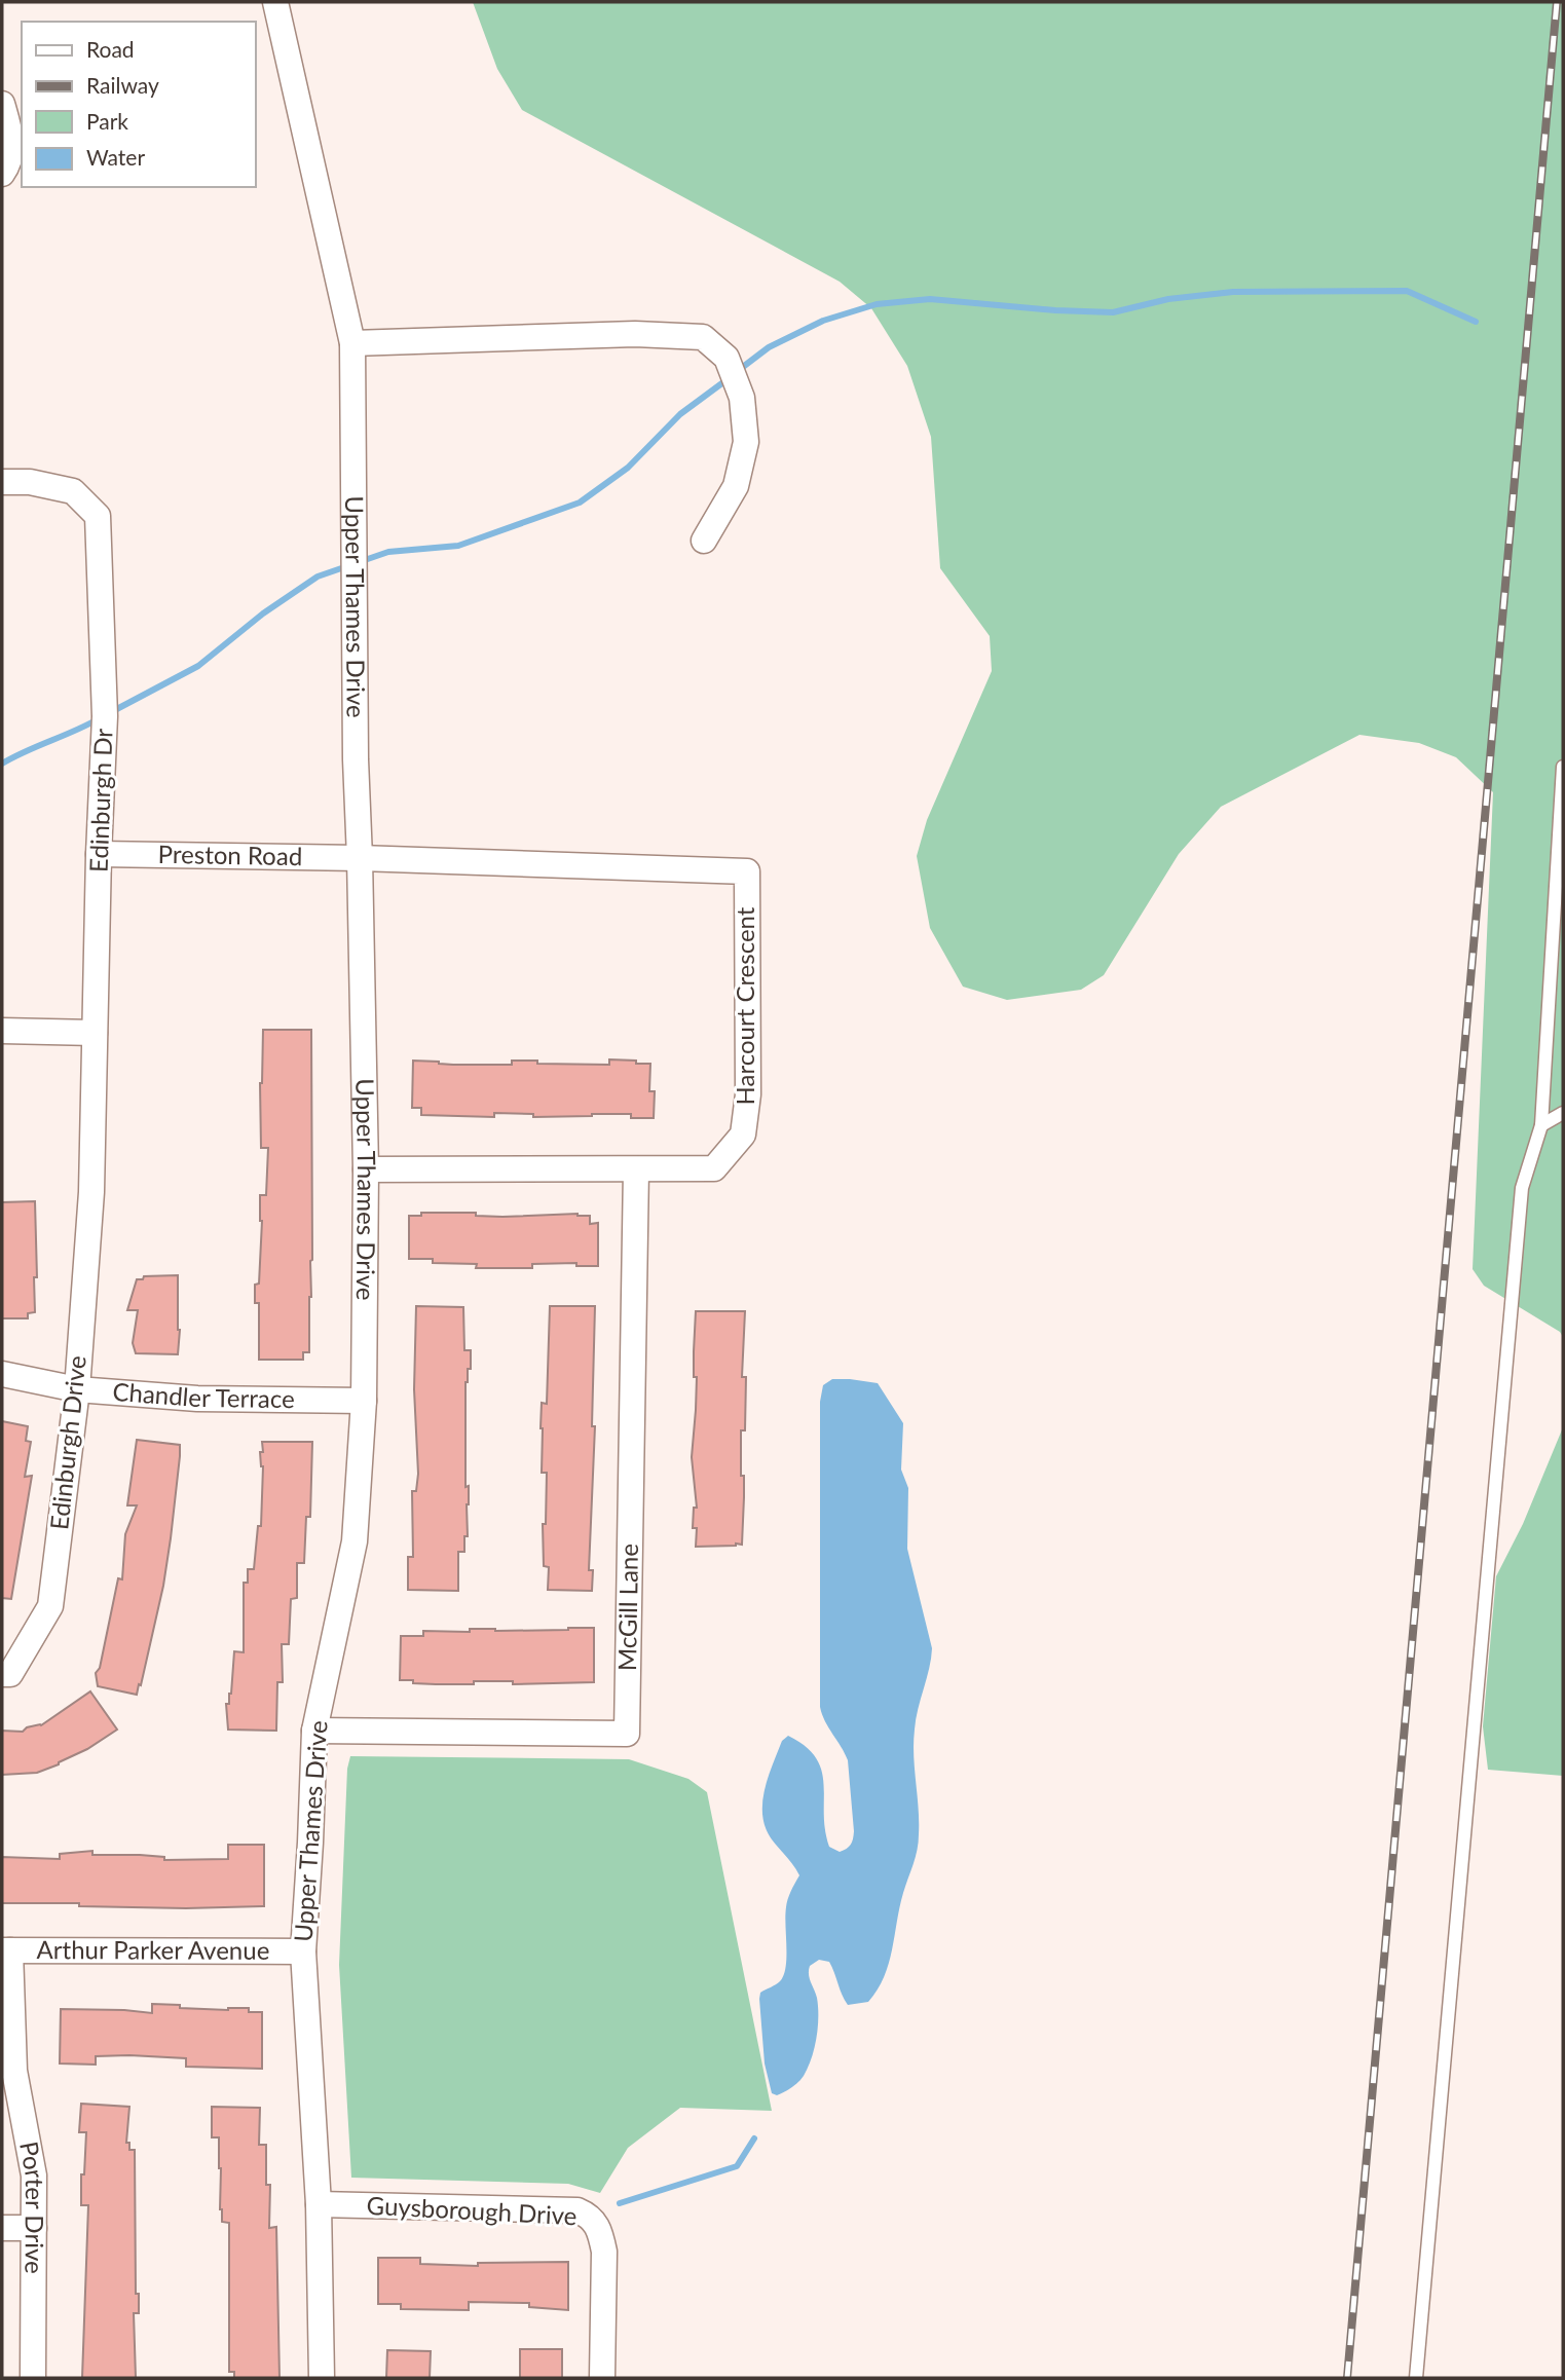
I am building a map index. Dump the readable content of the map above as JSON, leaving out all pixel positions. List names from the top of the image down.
{
  "streets": {
    "street": [
      "Upper Thames Drive",
      "Edinburgh Dr",
      "Preston Road",
      "Harcourt Crescent",
      "Chandler Terrace",
      "Edinburgh Drive",
      "McGill Lane",
      "Arthur Parker Avenue",
      "Porter Drive",
      "Guysborough Drive"
    ]
  },
  "crossings": [
    ["Upper Thames Drive", "Preston Road"],
    ["Upper Thames Drive", "Harcourt Crescent"],
    ["Upper Thames Drive", "Chandler Terrace"],
    ["Upper Thames Drive", "McGill Lane"],
    ["Upper Thames Drive", "Arthur Parker Avenue"],
    ["Upper Thames Drive", "Guysborough Drive"],
    ["Edinburgh Dr", "Preston Road"],
    ["Edinburgh Dr", "Edinburgh Drive"],
    ["Preston Road", "Harcourt Crescent"],
    ["Harcourt Crescent", "McGill Lane"],
    ["Chandler Terrace", "Edinburgh Drive"],
    ["Arthur Parker Avenue", "Porter Drive"]
  ],
  "legend": [
    "Road",
    "Railway",
    "Park",
    "Water"
  ]
}
